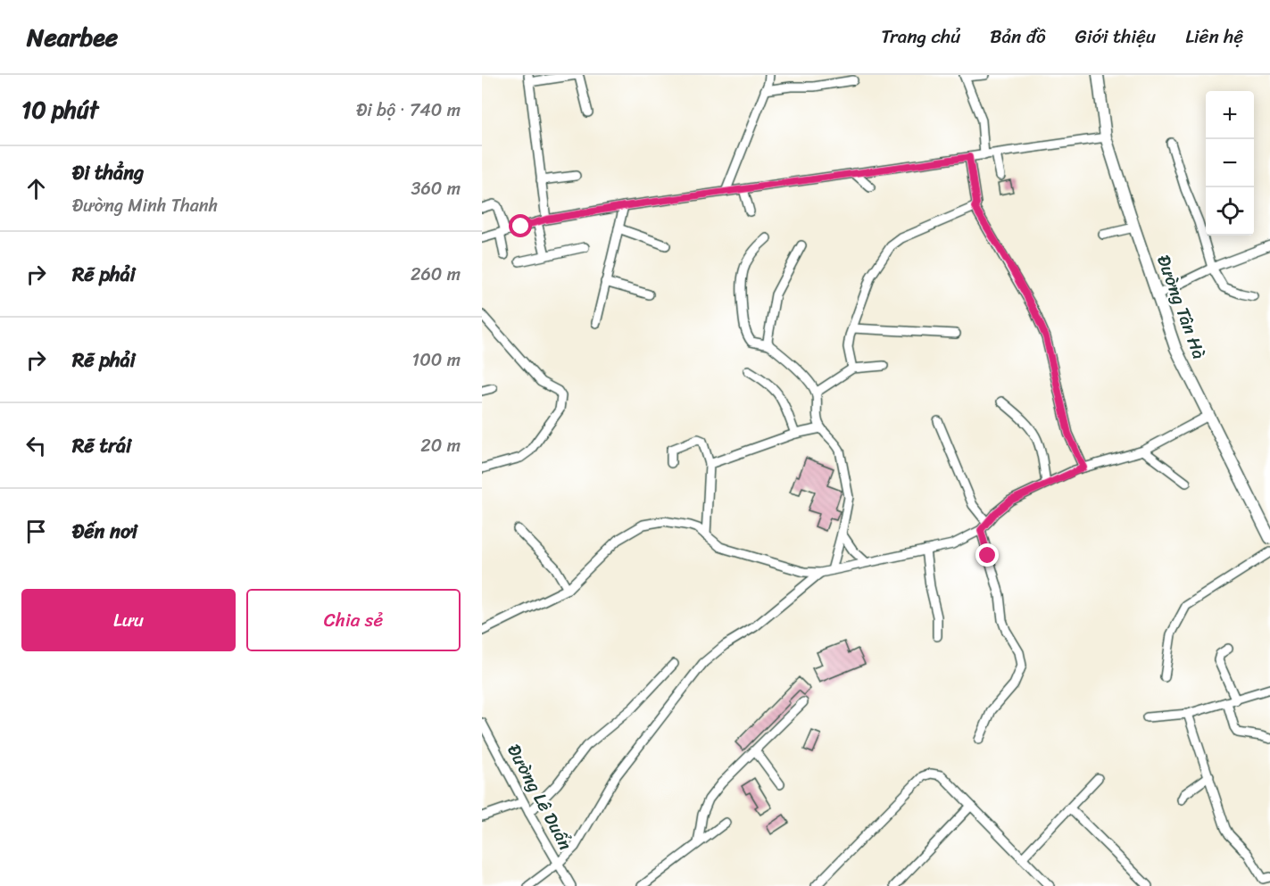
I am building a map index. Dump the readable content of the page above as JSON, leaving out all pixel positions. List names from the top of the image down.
{
  "streets": {
    "main road": ["Đường Tân Hà"],
    "street": ["Đường Lê Duẩn"]
  },
  "page": {
    "header": "Nearbee",
    "nav": [
      "Trang chủ",
      "Bản đồ",
      "Giới thiệu",
      "Liên hệ"
    ],
    "heading": ["10 phút", "Đi bộ · 740 m"],
    "map_buttons": ["+", "−"],
    "list": [
      ["Đi thẳng", "Đường Minh Thanh", "360 m"],
      ["Rẽ phải", "260 m"],
      ["Rẽ phải", "100 m"],
      ["Rẽ trái", "20 m"],
      "Đến nơi"
    ],
    "buttons": ["Lưu", "Chia sẻ"]
  }
}
